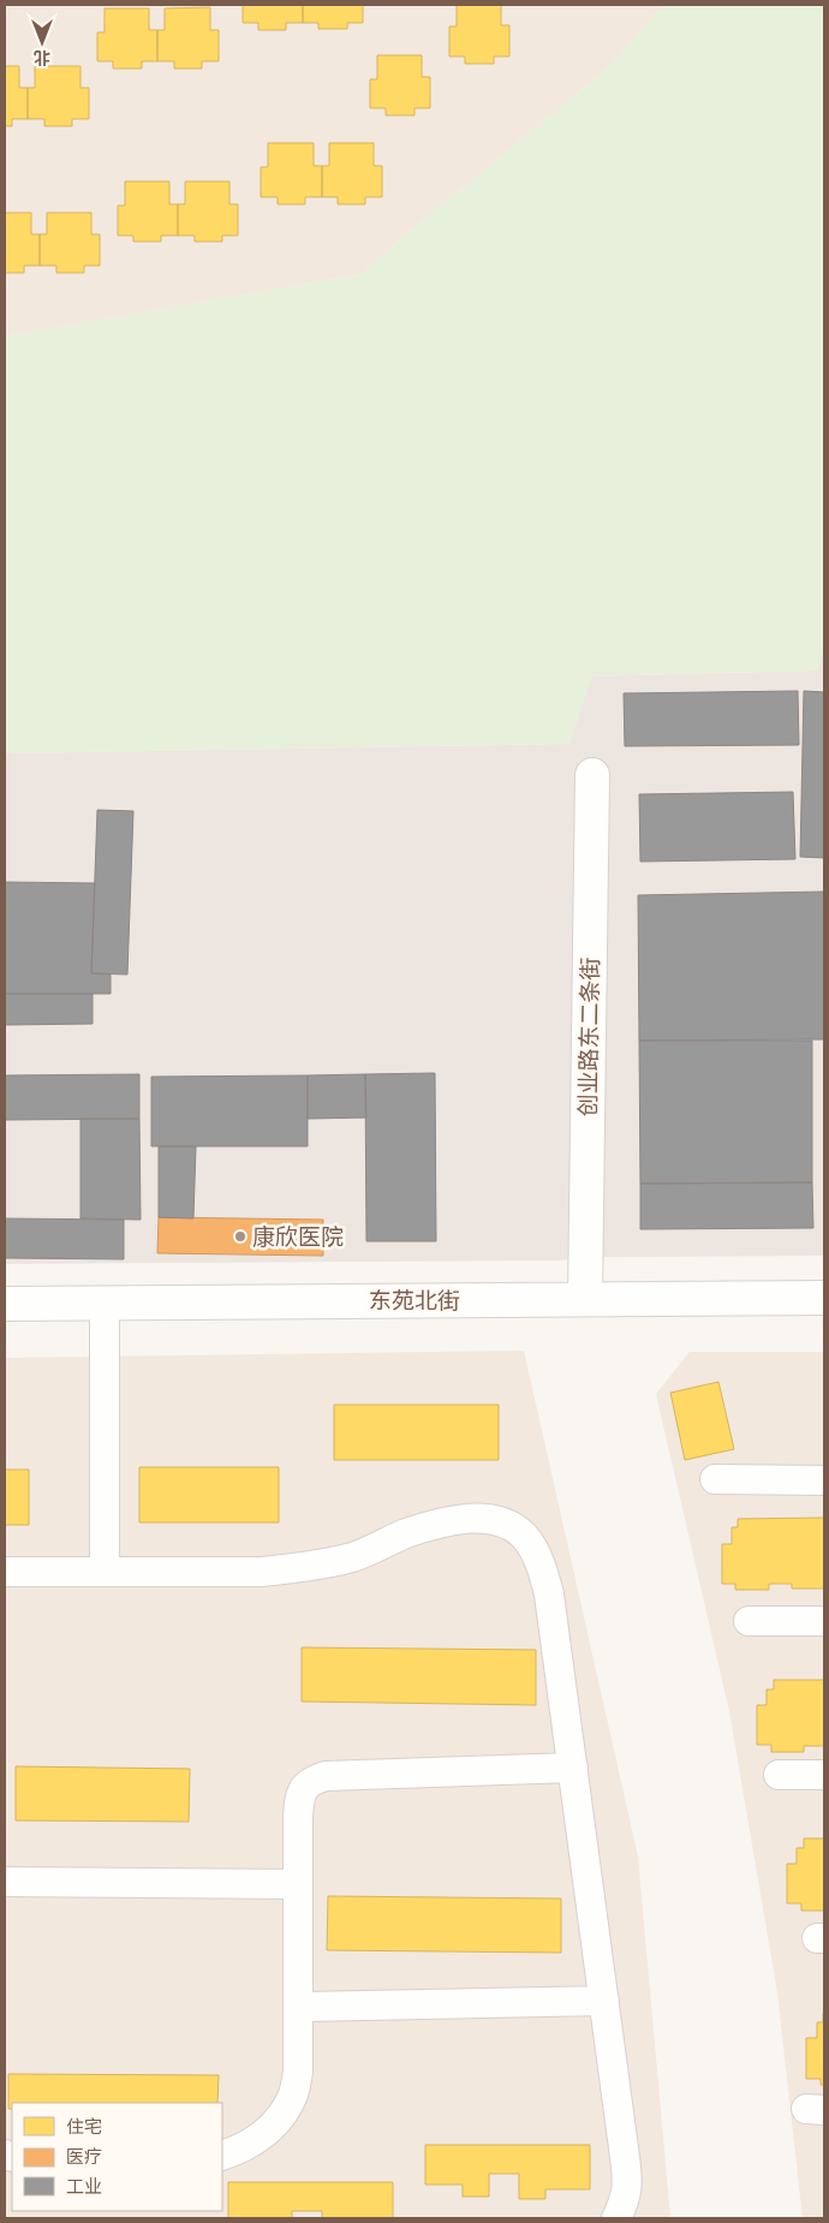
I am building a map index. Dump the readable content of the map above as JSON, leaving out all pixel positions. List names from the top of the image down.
{
  "streets": {
    "main road": ["创业路东二条街", "东苑北街"]
  },
  "crossings": [
    ["创业路东二条街", "东苑北街"]
  ],
  "places": ["康欣医院"],
  "legend": ["住宅", "医疗", "工业"],
  "north": "bottom"
}
